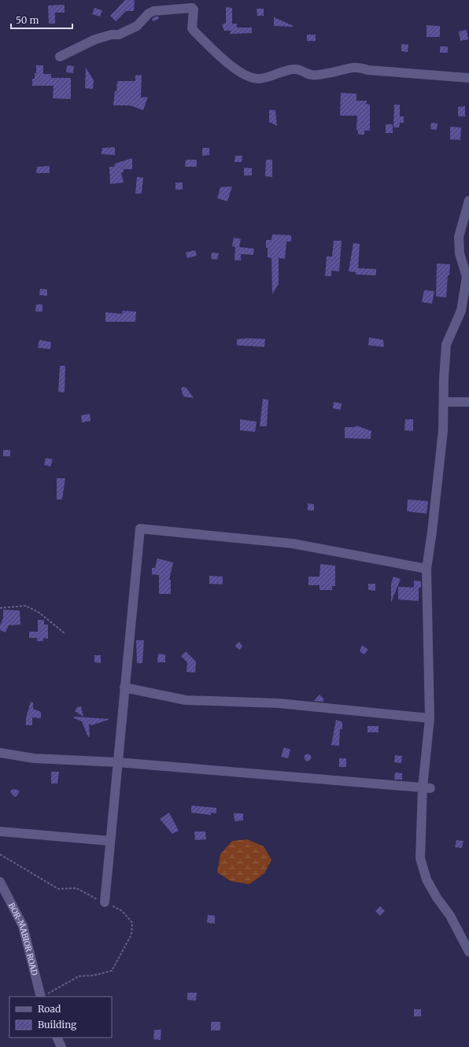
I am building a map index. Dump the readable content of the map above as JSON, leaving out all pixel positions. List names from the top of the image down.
{
  "streets": {
    "street": ["BOR-MABIOR ROAD"]
  },
  "legend": ["Road", "Building"],
  "scale_bar": "50 m"
}
